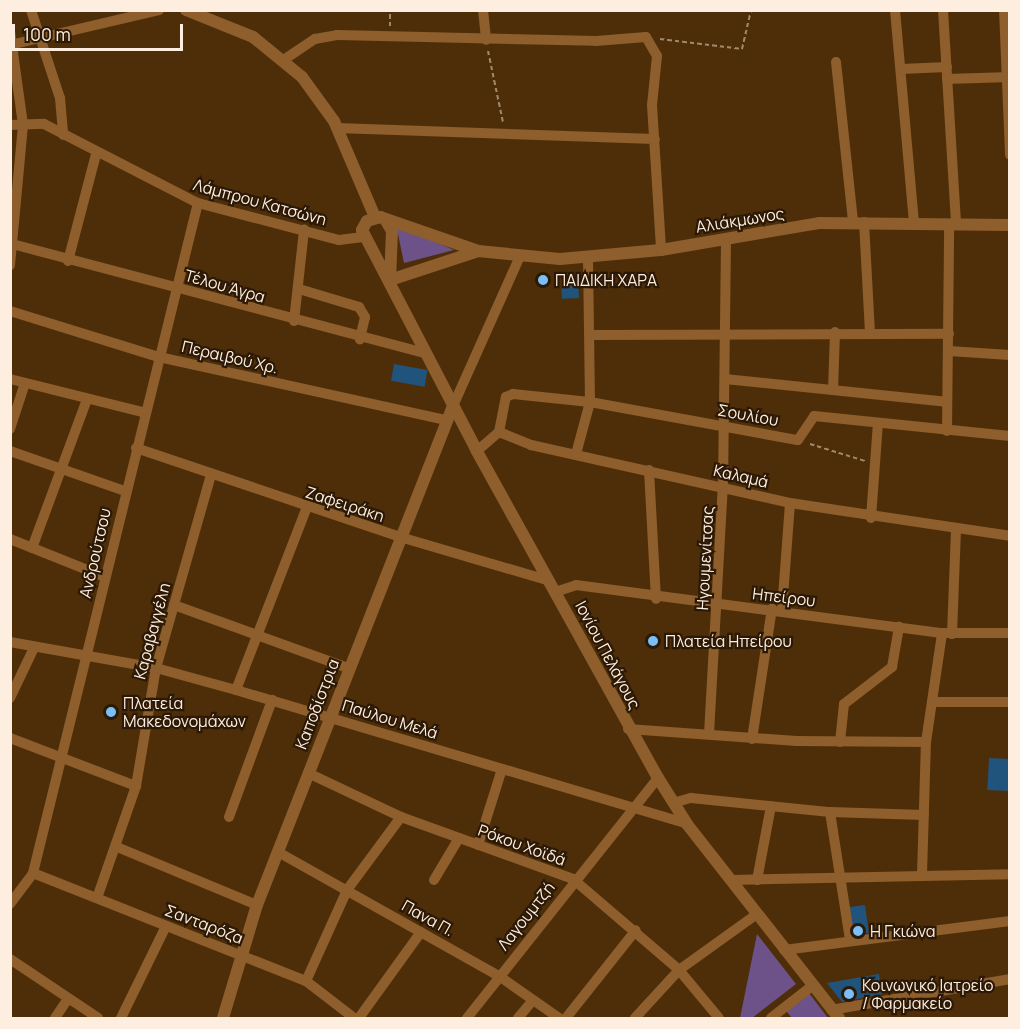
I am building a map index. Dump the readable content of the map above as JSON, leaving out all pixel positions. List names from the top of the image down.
{
  "streets": {
    "street": [
      "Λάμπρου Κατσώνη",
      "Αλιάκμωνος",
      "Τέλου Άγρα",
      "Περαιβού Χρ.",
      "Σουλίου",
      "Καλαμά",
      "Ζαφειράκη",
      "Ανδρούτσου",
      "Ηγουμενίτσας",
      "Ηπείρου",
      "Καραβαγγέλη",
      "Ιονίου Πελάγους",
      "Καποδίστρια",
      "Παύλου Μελά",
      "Ρόκου Χοϊδά",
      "Λαγουμτζή",
      "Πανα Π.",
      "Σανταρόζα"
    ]
  },
  "crossings": [
    ["Λάμπρου Κατσώνη", "Ανδρούτσου"],
    ["Λάμπρου Κατσώνη", "Ιονίου Πελάγους"],
    ["Αλιάκμωνος", "Ηγουμενίτσας"],
    ["Αλιάκμωνος", "Ιονίου Πελάγους"],
    ["Τέλου Άγρα", "Ανδρούτσου"],
    ["Τέλου Άγρα", "Ιονίου Πελάγους"],
    ["Περαιβού Χρ.", "Ανδρούτσου"],
    ["Περαιβού Χρ.", "Καποδίστρια"],
    ["Σουλίου", "Καλαμά"],
    ["Σουλίου", "Ηγουμενίτσας"],
    ["Καλαμά", "Ηγουμενίτσας"],
    ["Ζαφειράκη", "Ανδρούτσου"],
    ["Ζαφειράκη", "Καραβαγγέλη"],
    ["Ζαφειράκη", "Ιονίου Πελάγους"],
    ["Ζαφειράκη", "Καποδίστρια"],
    ["Ανδρούτσου", "Παύλου Μελά"],
    ["Ανδρούτσου", "Σανταρόζα"],
    ["Ηγουμενίτσας", "Ηπείρου"],
    ["Ηπείρου", "Ιονίου Πελάγους"],
    ["Καραβαγγέλη", "Παύλου Μελά"],
    ["Καραβαγγέλη", "Σανταρόζα"],
    ["Ιονίου Πελάγους", "Καποδίστρια"],
    ["Ιονίου Πελάγους", "Παύλου Μελά"],
    ["Ιονίου Πελάγους", "Λαγουμτζή"],
    ["Καποδίστρια", "Παύλου Μελά"],
    ["Καποδίστρια", "Ρόκου Χοϊδά"],
    ["Καποδίστρια", "Πανα Π."],
    ["Καποδίστρια", "Σανταρόζα"],
    ["Παύλου Μελά", "Λαγουμτζή"],
    ["Ρόκου Χοϊδά", "Λαγουμτζή"],
    ["Λαγουμτζή", "Πανα Π."]
  ],
  "places": [
    "ΠΑΙΔΙΚΗ ΧΑΡΑ",
    "Πλατεία Ηπείρου",
    "Πλατεία Μακεδονομάχων",
    "Η Γκιώνα",
    "Κοινωνικό Ιατρείο / Φαρμακείο"
  ],
  "scale_bar": "100 m"
}
